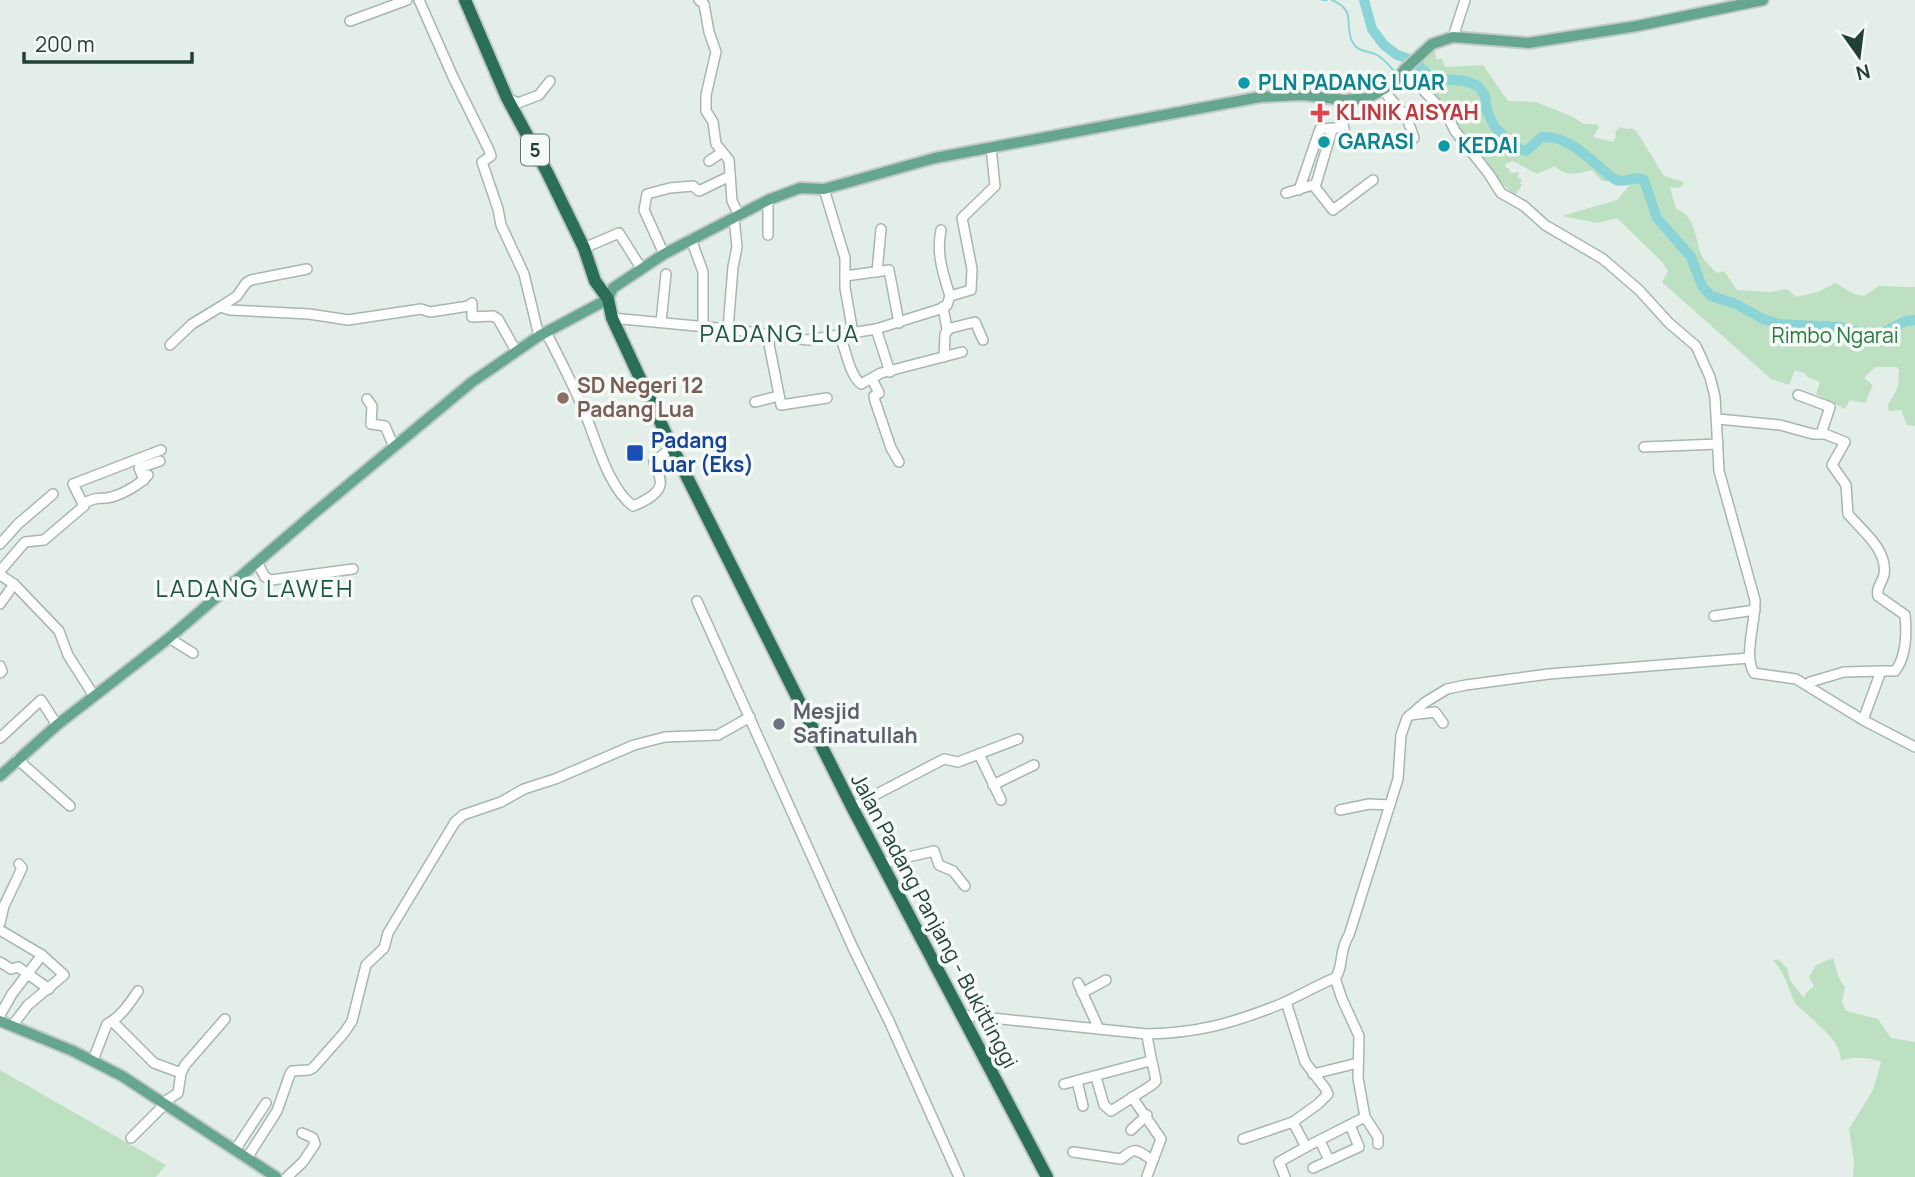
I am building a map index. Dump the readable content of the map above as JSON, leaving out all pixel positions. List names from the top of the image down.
{
  "streets": {
    "highway": ["5", "Jalan Padang Panjang - Bukittinggi"]
  },
  "districts": ["PADANG LUA", "LADANG LAWEH"],
  "parks": ["Rimbo Ngarai"],
  "places": {
    "other": [
      "PLN PADANG LUAR",
      "GARASI",
      "KEDAI",
      "SD Negeri 12 Padang Lua",
      "Mesjid Safinatullah"
    ],
    "health": ["KLINIK AISYAH"],
    "transit": ["Padang Luar (Eks)"]
  },
  "scale_bar": "200 m",
  "north": "bottom"
}
